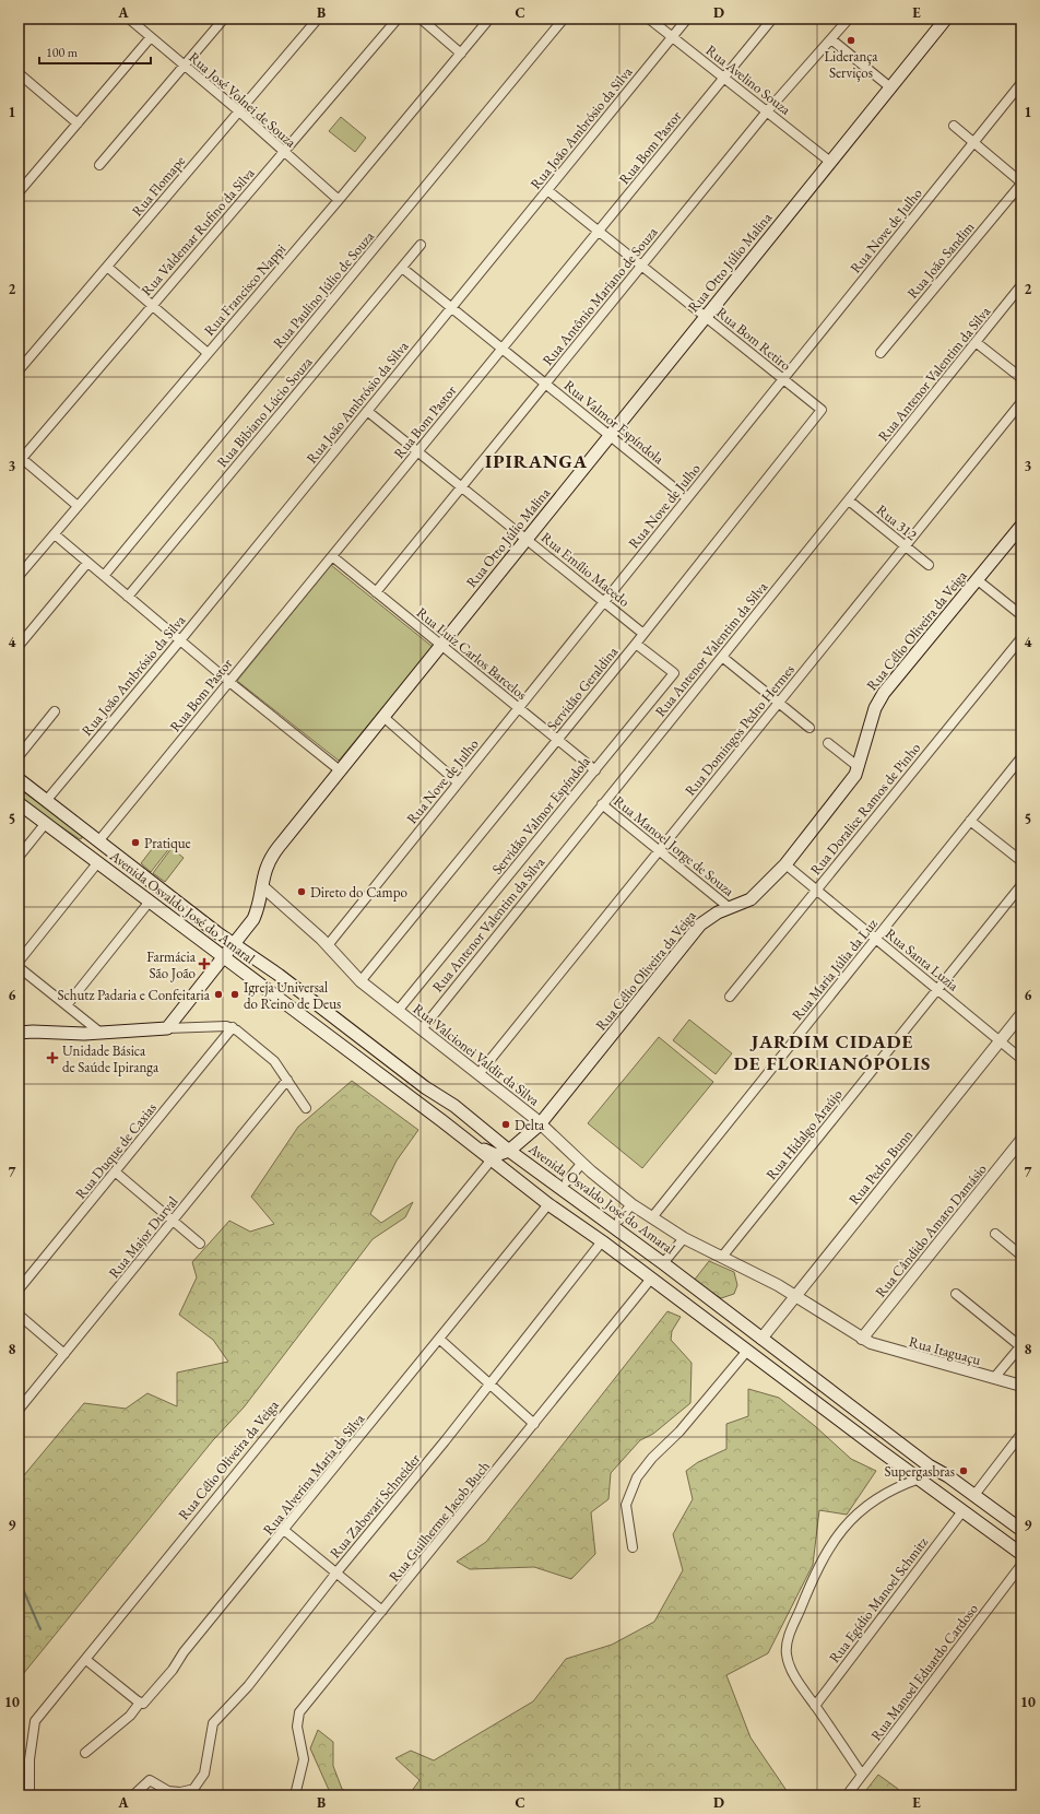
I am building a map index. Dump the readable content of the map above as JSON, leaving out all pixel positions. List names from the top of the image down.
{
  "streets": {
    "main road": ["Rua Otto Júlio Malina", "Rua Célio Oliveira da Veiga", "Avenida Osvaldo José do Amaral"],
    "street": [
      "Rua Avelino Souza",
      "Rua José Volnei de Souza",
      "Rua João Ambrósio da Silva",
      "Rua Bom Pastor",
      "Rua Flomape",
      "Rua Nove de Julho",
      "Rua Valdemar Rufino da Silva",
      "Rua João Sandim",
      "Rua Francisco Nappi",
      "Rua Paulino Júlio de Souza",
      "Rua Antônio Mariano de Souza",
      "Rua Bom Retiro",
      "Rua Antenor Valentim da Silva",
      "Rua Bibiano Lúcio Souza",
      "Rua Valmor Espíndola",
      "Rua 312",
      "Rua Emílio Macedo",
      "Rua Luiz Carlos Barcelos",
      "Servidão Geraldina",
      "Rua Domingos Pedro Hermes",
      "Rua Doralice Ramos de Pinho",
      "Servidão Valmor Espíndola",
      "Rua Manoel Jorge de Souza",
      "Rua Santa Luzia",
      "Rua Maria Júlia da Luz",
      "Rua Valcionei Valdir da Silva",
      "Rua Hidalgo Araújo",
      "Rua Duque de Caxias",
      "Rua Pedro Bunn",
      "Rua Cândido Amaro Damásio",
      "Rua Major Durval",
      "Rua Itaguaçu",
      "Rua Alverina Maria da Silva",
      "Rua Zabovari Schneider",
      "Rua Guilherme Jacob Buch",
      "Rua Egídio Manoel Schmitz",
      "Rua Manoel Eduardo Cardoso"
    ]
  },
  "crossings": [
    ["Rua Avelino Souza", "Rua João Ambrósio da Silva"],
    ["Rua Avelino Souza", "Rua Bom Pastor"],
    ["Rua Avelino Souza", "Rua Otto Júlio Malina"],
    ["Rua Avelino Souza", "Rua Antônio Mariano de Souza"],
    ["Rua José Volnei de Souza", "Rua Flomape"],
    ["Rua José Volnei de Souza", "Rua Valdemar Rufino da Silva"],
    ["Rua José Volnei de Souza", "Rua Francisco Nappi"],
    ["Rua João Ambrósio da Silva", "Rua Bom Retiro"],
    ["Rua João Ambrósio da Silva", "Rua Valmor Espíndola"],
    ["Rua João Ambrósio da Silva", "Rua Emílio Macedo"],
    ["Rua João Ambrósio da Silva", "Avenida Osvaldo José do Amaral"],
    ["Rua Bom Pastor", "Rua Bom Retiro"],
    ["Rua Bom Pastor", "Rua Valmor Espíndola"],
    ["Rua Bom Pastor", "Rua Emílio Macedo"],
    ["Rua Bom Pastor", "Rua Luiz Carlos Barcelos"],
    ["Rua Bom Pastor", "Avenida Osvaldo José do Amaral"],
    ["Rua Nove de Julho", "Rua Bom Retiro"],
    ["Rua Nove de Julho", "Rua Valmor Espíndola"],
    ["Rua Nove de Julho", "Rua Emílio Macedo"],
    ["Rua Nove de Julho", "Rua Luiz Carlos Barcelos"],
    ["Rua Nove de Julho", "Rua Valcionei Valdir da Silva"],
    ["Rua Otto Júlio Malina", "Rua Bom Retiro"],
    ["Rua Otto Júlio Malina", "Rua Valmor Espíndola"],
    ["Rua Otto Júlio Malina", "Rua Emílio Macedo"],
    ["Rua Otto Júlio Malina", "Rua Luiz Carlos Barcelos"],
    ["Rua Otto Júlio Malina", "Avenida Osvaldo José do Amaral"],
    ["Rua Otto Júlio Malina", "Rua Valcionei Valdir da Silva"],
    ["Rua Antônio Mariano de Souza", "Rua Bom Retiro"],
    ["Rua Antônio Mariano de Souza", "Rua Valmor Espíndola"],
    ["Rua Antônio Mariano de Souza", "Rua Emílio Macedo"],
    ["Rua Antônio Mariano de Souza", "Rua Luiz Carlos Barcelos"],
    ["Rua Bom Retiro", "Servidão Geraldina"],
    ["Rua Antenor Valentim da Silva", "Rua 312"],
    ["Rua Antenor Valentim da Silva", "Rua Manoel Jorge de Souza"],
    ["Rua Antenor Valentim da Silva", "Rua Valcionei Valdir da Silva"],
    ["Rua Bibiano Lúcio Souza", "Rua Valmor Espíndola"],
    ["Rua 312", "Rua Domingos Pedro Hermes"],
    ["Rua Emílio Macedo", "Servidão Geraldina"],
    ["Rua Célio Oliveira da Veiga", "Rua Manoel Jorge de Souza"],
    ["Rua Célio Oliveira da Veiga", "Avenida Osvaldo José do Amaral"],
    ["Rua Célio Oliveira da Veiga", "Rua Santa Luzia"],
    ["Rua Célio Oliveira da Veiga", "Rua Valcionei Valdir da Silva"],
    ["Rua Luiz Carlos Barcelos", "Servidão Geraldina"],
    ["Rua Luiz Carlos Barcelos", "Servidão Valmor Espíndola"],
    ["Servidão Geraldina", "Servidão Valmor Espíndola"],
    ["Servidão Geraldina", "Rua Valcionei Valdir da Silva"],
    ["Rua Domingos Pedro Hermes", "Rua Manoel Jorge de Souza"],
    ["Rua Domingos Pedro Hermes", "Rua Valcionei Valdir da Silva"],
    ["Rua Doralice Ramos de Pinho", "Rua Santa Luzia"],
    ["Servidão Valmor Espíndola", "Rua Valcionei Valdir da Silva"],
    ["Avenida Osvaldo José do Amaral", "Rua Pedro Bunn"],
    ["Avenida Osvaldo José do Amaral", "Rua Alverina Maria da Silva"],
    ["Avenida Osvaldo José do Amaral", "Rua Zabovari Schneider"],
    ["Avenida Osvaldo José do Amaral", "Rua Guilherme Jacob Buch"],
    ["Avenida Osvaldo José do Amaral", "Rua Egídio Manoel Schmitz"],
    ["Rua Santa Luzia", "Rua Maria Júlia da Luz"],
    ["Rua Santa Luzia", "Rua Hidalgo Araújo"],
    ["Rua Santa Luzia", "Rua Pedro Bunn"],
    ["Rua Maria Júlia da Luz", "Rua Valcionei Valdir da Silva"],
    ["Rua Valcionei Valdir da Silva", "Rua Hidalgo Araújo"],
    ["Rua Valcionei Valdir da Silva", "Rua Pedro Bunn"],
    ["Rua Valcionei Valdir da Silva", "Rua Cândido Amaro Damásio"],
    ["Rua Valcionei Valdir da Silva", "Rua Itaguaçu"],
    ["Rua Cândido Amaro Damásio", "Rua Itaguaçu"]
  ],
  "districts": ["IPIRANGA", "JARDIM CIDADE DE FLORIANÓPOLIS"],
  "places": {
    "other": [
      "Liderança Serviços",
      "Pratique",
      "Direto do Campo",
      "Schutz Padaria e Confeitaria",
      "Igreja Universal do Reino de Deus",
      "Delta",
      "Supergasbras"
    ],
    "health": ["Farmácia São João", "Unidade Básica de Saúde Ipiranga"]
  },
  "scale_bar": "100 m",
  "grid": {
    "columns": [
      "A",
      "B",
      "C",
      "D",
      "E"
    ],
    "rows": [
      "1",
      "2",
      "3",
      "4",
      "5",
      "6",
      "7",
      "8",
      "9",
      "10"
    ]
  }
}
